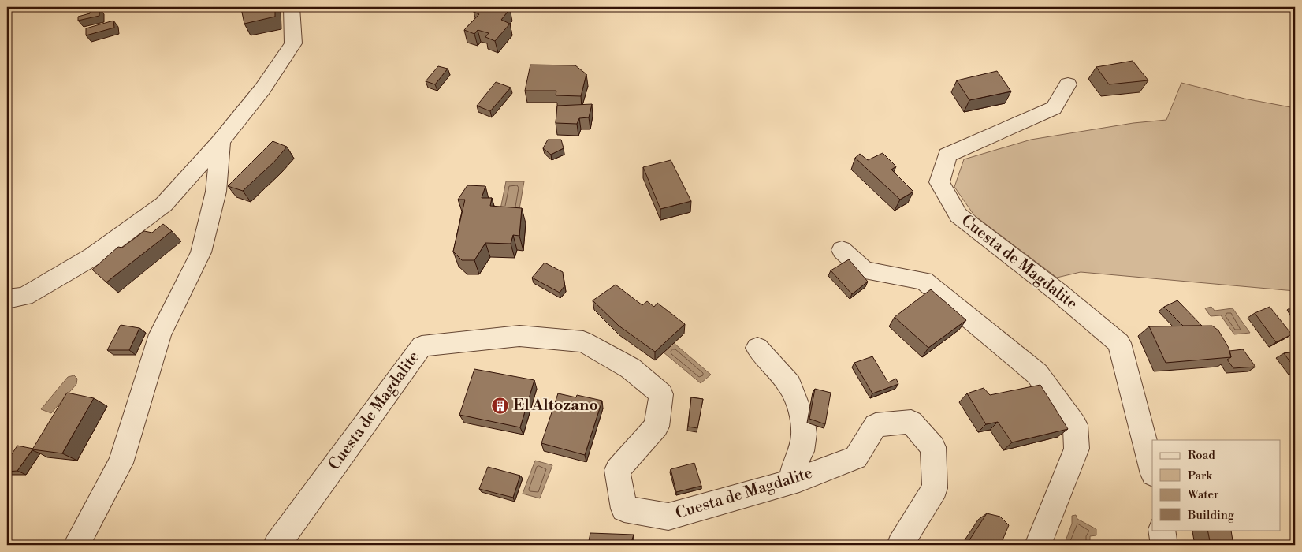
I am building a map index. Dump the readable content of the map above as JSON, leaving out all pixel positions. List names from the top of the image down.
{
  "streets": {
    "street": ["Cuesta de Magdalite"]
  },
  "places": {
    "building": ["El Altozano"]
  },
  "legend": [
    "Road",
    "Park",
    "Water",
    "Building"
  ]
}
